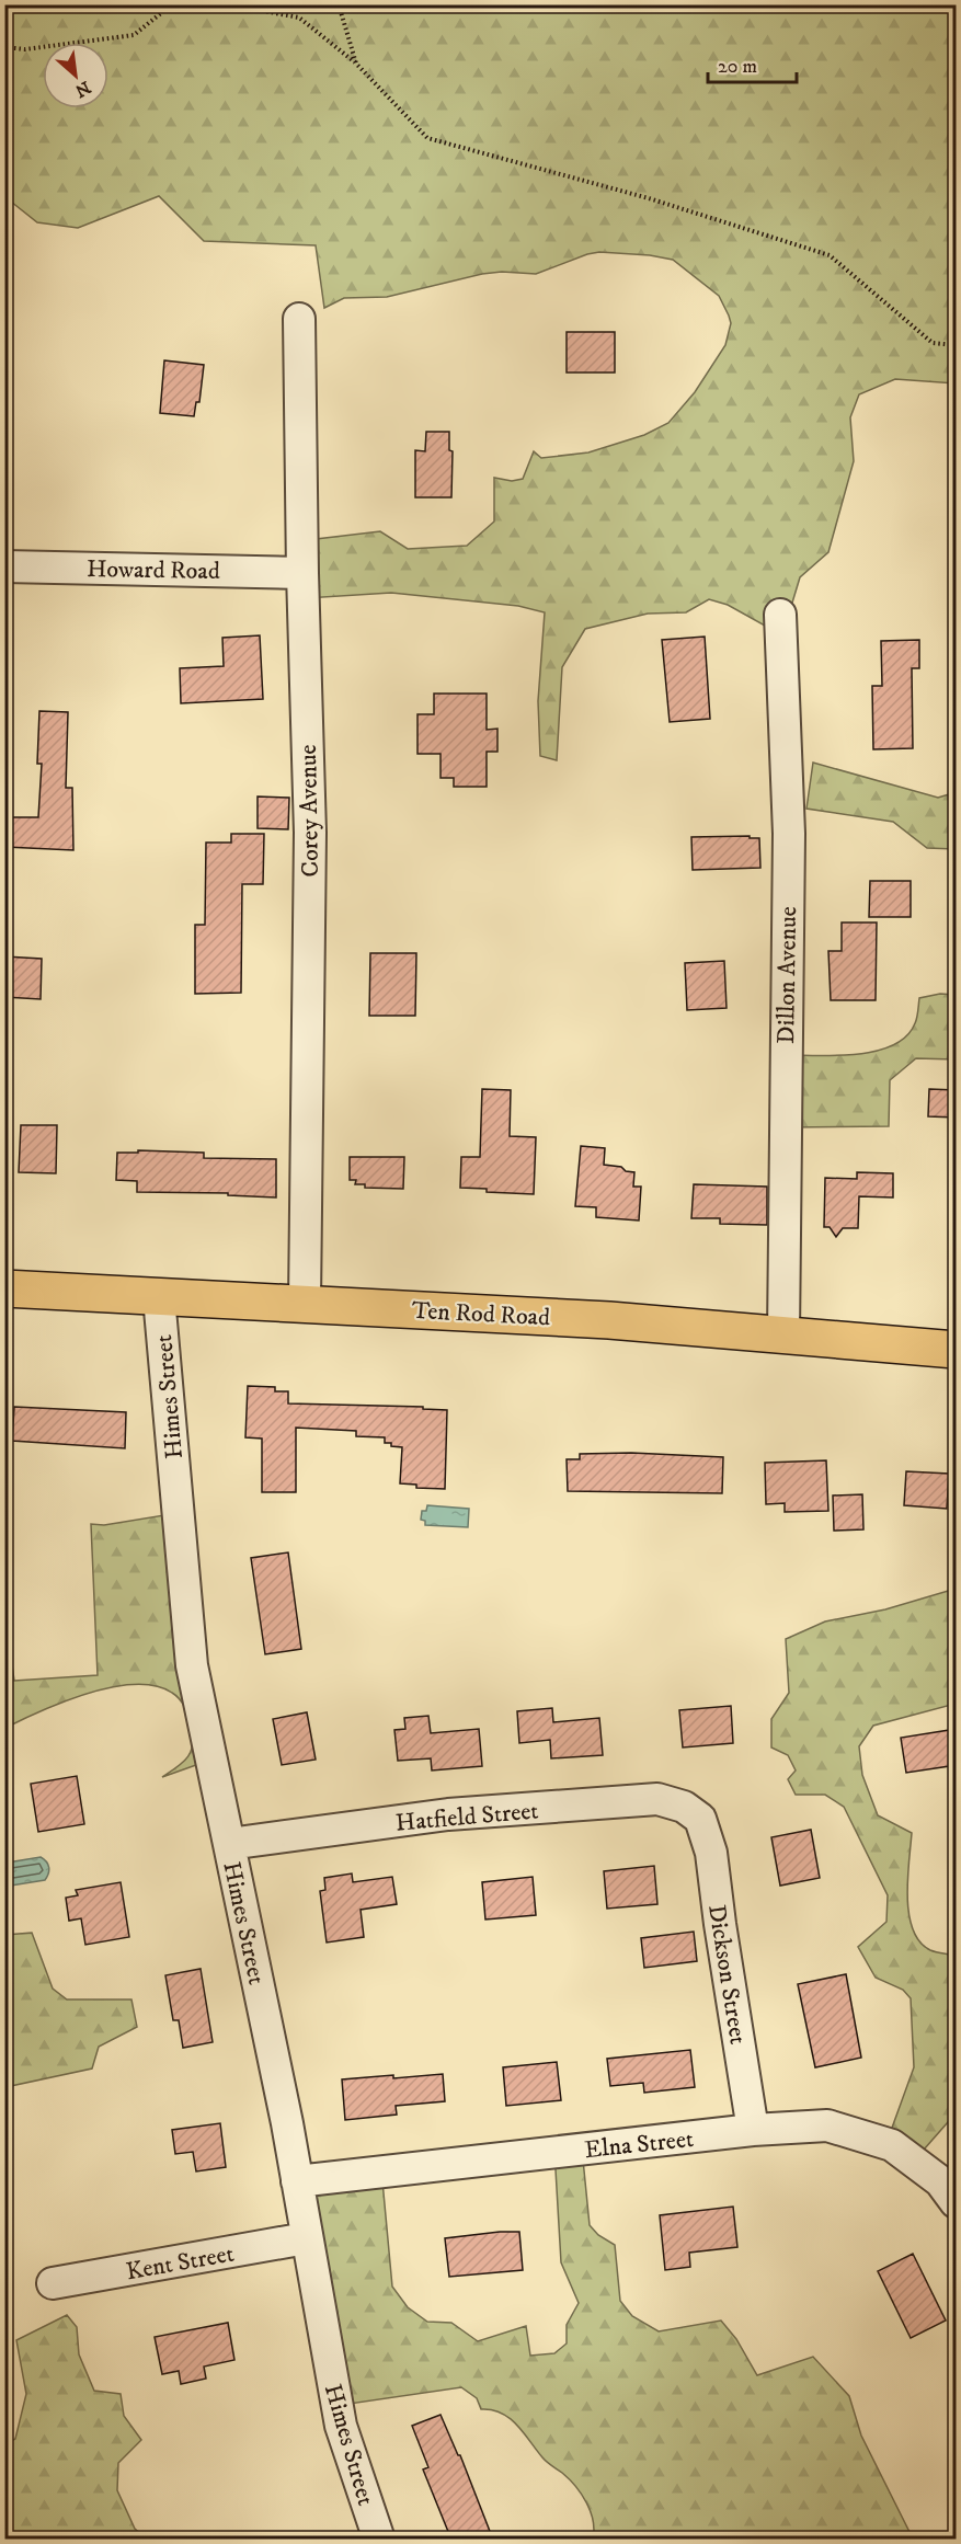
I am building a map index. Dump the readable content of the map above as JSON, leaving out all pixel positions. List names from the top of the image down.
{
  "streets": {
    "main road": ["Ten Rod Road"],
    "street": [
      "Howard Road",
      "Corey Avenue",
      "Dillon Avenue",
      "Himes Street",
      "Hatfield Street",
      "Dickson Street",
      "Elna Street",
      "Kent Street"
    ]
  },
  "crossings": [
    ["Howard Road", "Corey Avenue"],
    ["Corey Avenue", "Ten Rod Road"],
    ["Dillon Avenue", "Ten Rod Road"],
    ["Ten Rod Road", "Himes Street"],
    ["Himes Street", "Hatfield Street"],
    ["Himes Street", "Elna Street"],
    ["Himes Street", "Kent Street"],
    ["Hatfield Street", "Dickson Street"],
    ["Dickson Street", "Elna Street"]
  ],
  "scale_bar": "20 m",
  "north": "bottom right"
}
